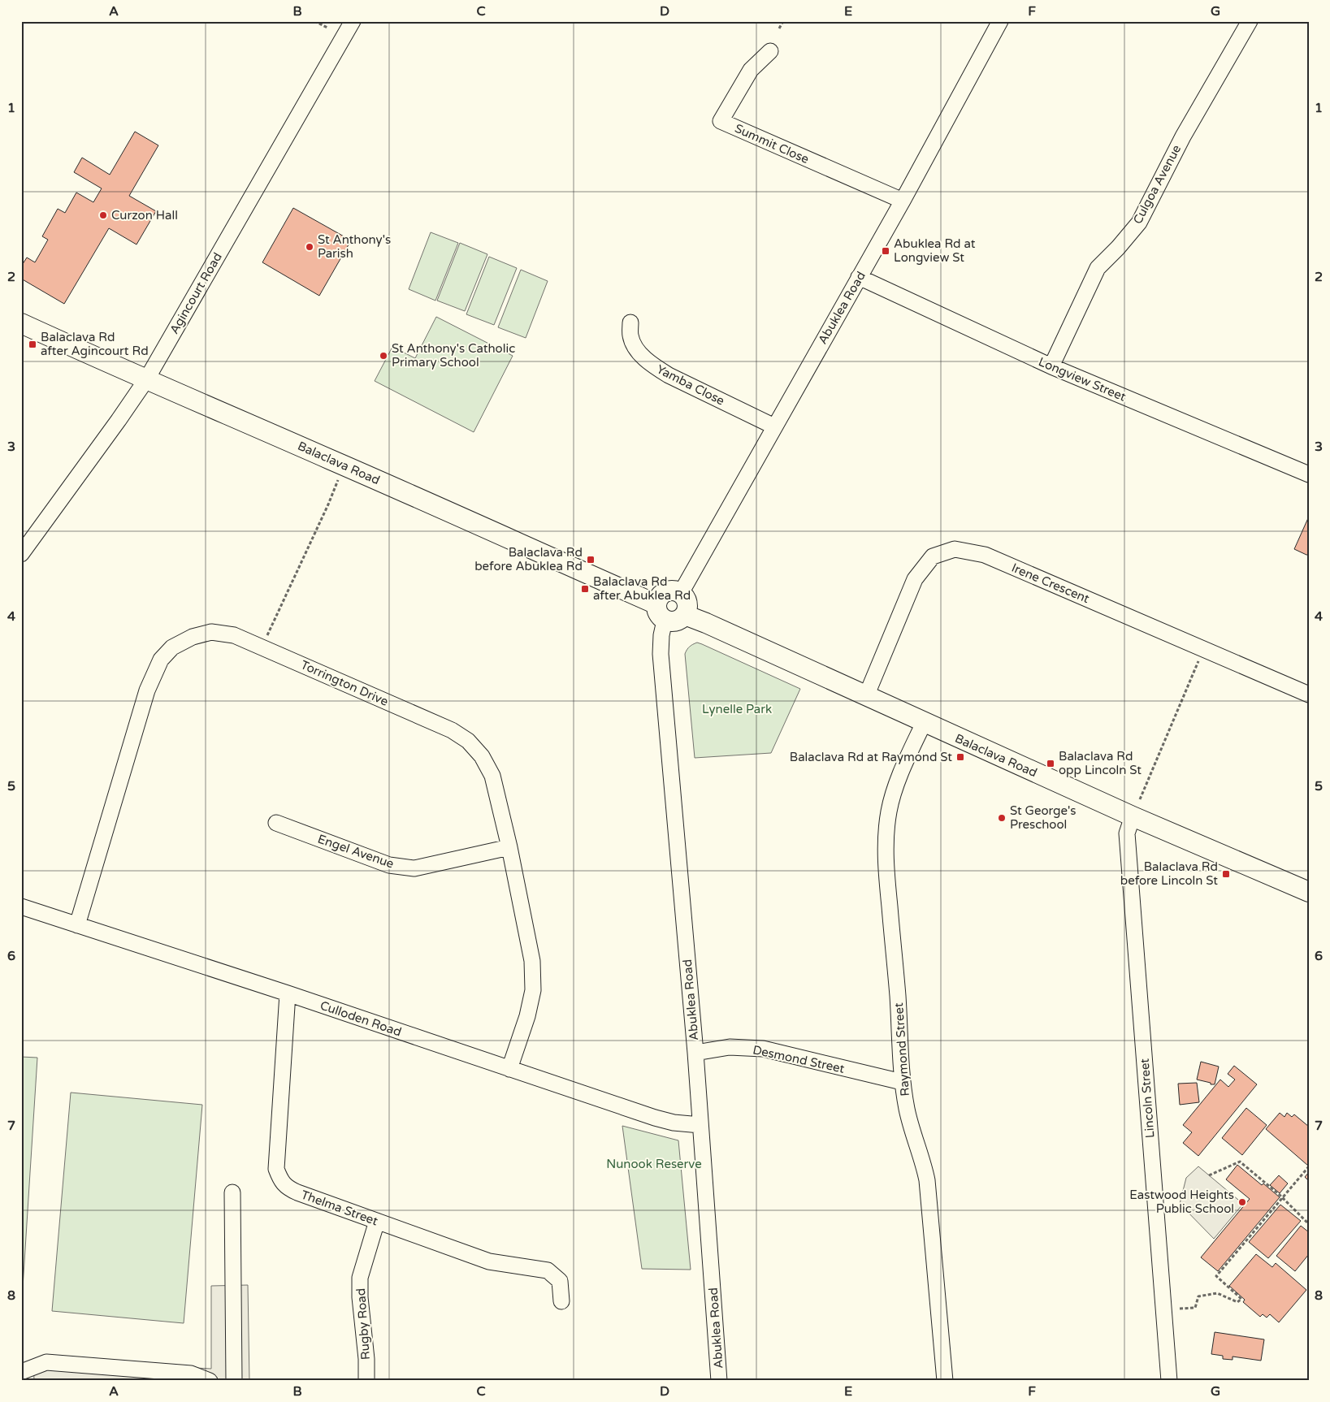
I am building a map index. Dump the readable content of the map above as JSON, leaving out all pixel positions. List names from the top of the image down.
{
  "streets": {
    "main road": ["Balaclava Road"],
    "street": [
      "Summit Close",
      "Culgoa Avenue",
      "Agincourt Road",
      "Abuklea Road",
      "Longview Street",
      "Yamba Close",
      "Irene Crescent",
      "Torrington Drive",
      "Engel Avenue",
      "Culloden Road",
      "Raymond Street",
      "Desmond Street",
      "Lincoln Street",
      "Thelma Street",
      "Rugby Road"
    ]
  },
  "crossings": [
    ["Summit Close", "Abuklea Road"],
    ["Culgoa Avenue", "Longview Street"],
    ["Agincourt Road", "Balaclava Road"],
    ["Abuklea Road", "Longview Street"],
    ["Abuklea Road", "Yamba Close"],
    ["Abuklea Road", "Balaclava Road"],
    ["Abuklea Road", "Culloden Road"],
    ["Abuklea Road", "Desmond Street"],
    ["Balaclava Road", "Irene Crescent"],
    ["Balaclava Road", "Raymond Street"],
    ["Balaclava Road", "Lincoln Street"],
    ["Torrington Drive", "Engel Avenue"],
    ["Torrington Drive", "Culloden Road"],
    ["Culloden Road", "Thelma Street"],
    ["Raymond Street", "Desmond Street"],
    ["Thelma Street", "Rugby Road"]
  ],
  "parks": ["Lynelle Park", "Nunook Reserve"],
  "places": {
    "other": [
      "Curzon Hall",
      "St Anthony's Parish",
      "St Anthony's Catholic Primary School",
      "St George's Preschool",
      "Eastwood Heights Public School"
    ],
    "transit": [
      "Abuklea Rd at Longview St",
      "Balaclava Rd after Agincourt Rd",
      "Balaclava Rd before Abuklea Rd",
      "Balaclava Rd after Abuklea Rd",
      "Balaclava Rd at Raymond St",
      "Balaclava Rd opp Lincoln St",
      "Balaclava Rd before Lincoln St"
    ]
  },
  "grid": {
    "columns": [
      "A",
      "B",
      "C",
      "D",
      "E",
      "F",
      "G"
    ],
    "rows": [
      "1",
      "2",
      "3",
      "4",
      "5",
      "6",
      "7",
      "8"
    ]
  }
}
